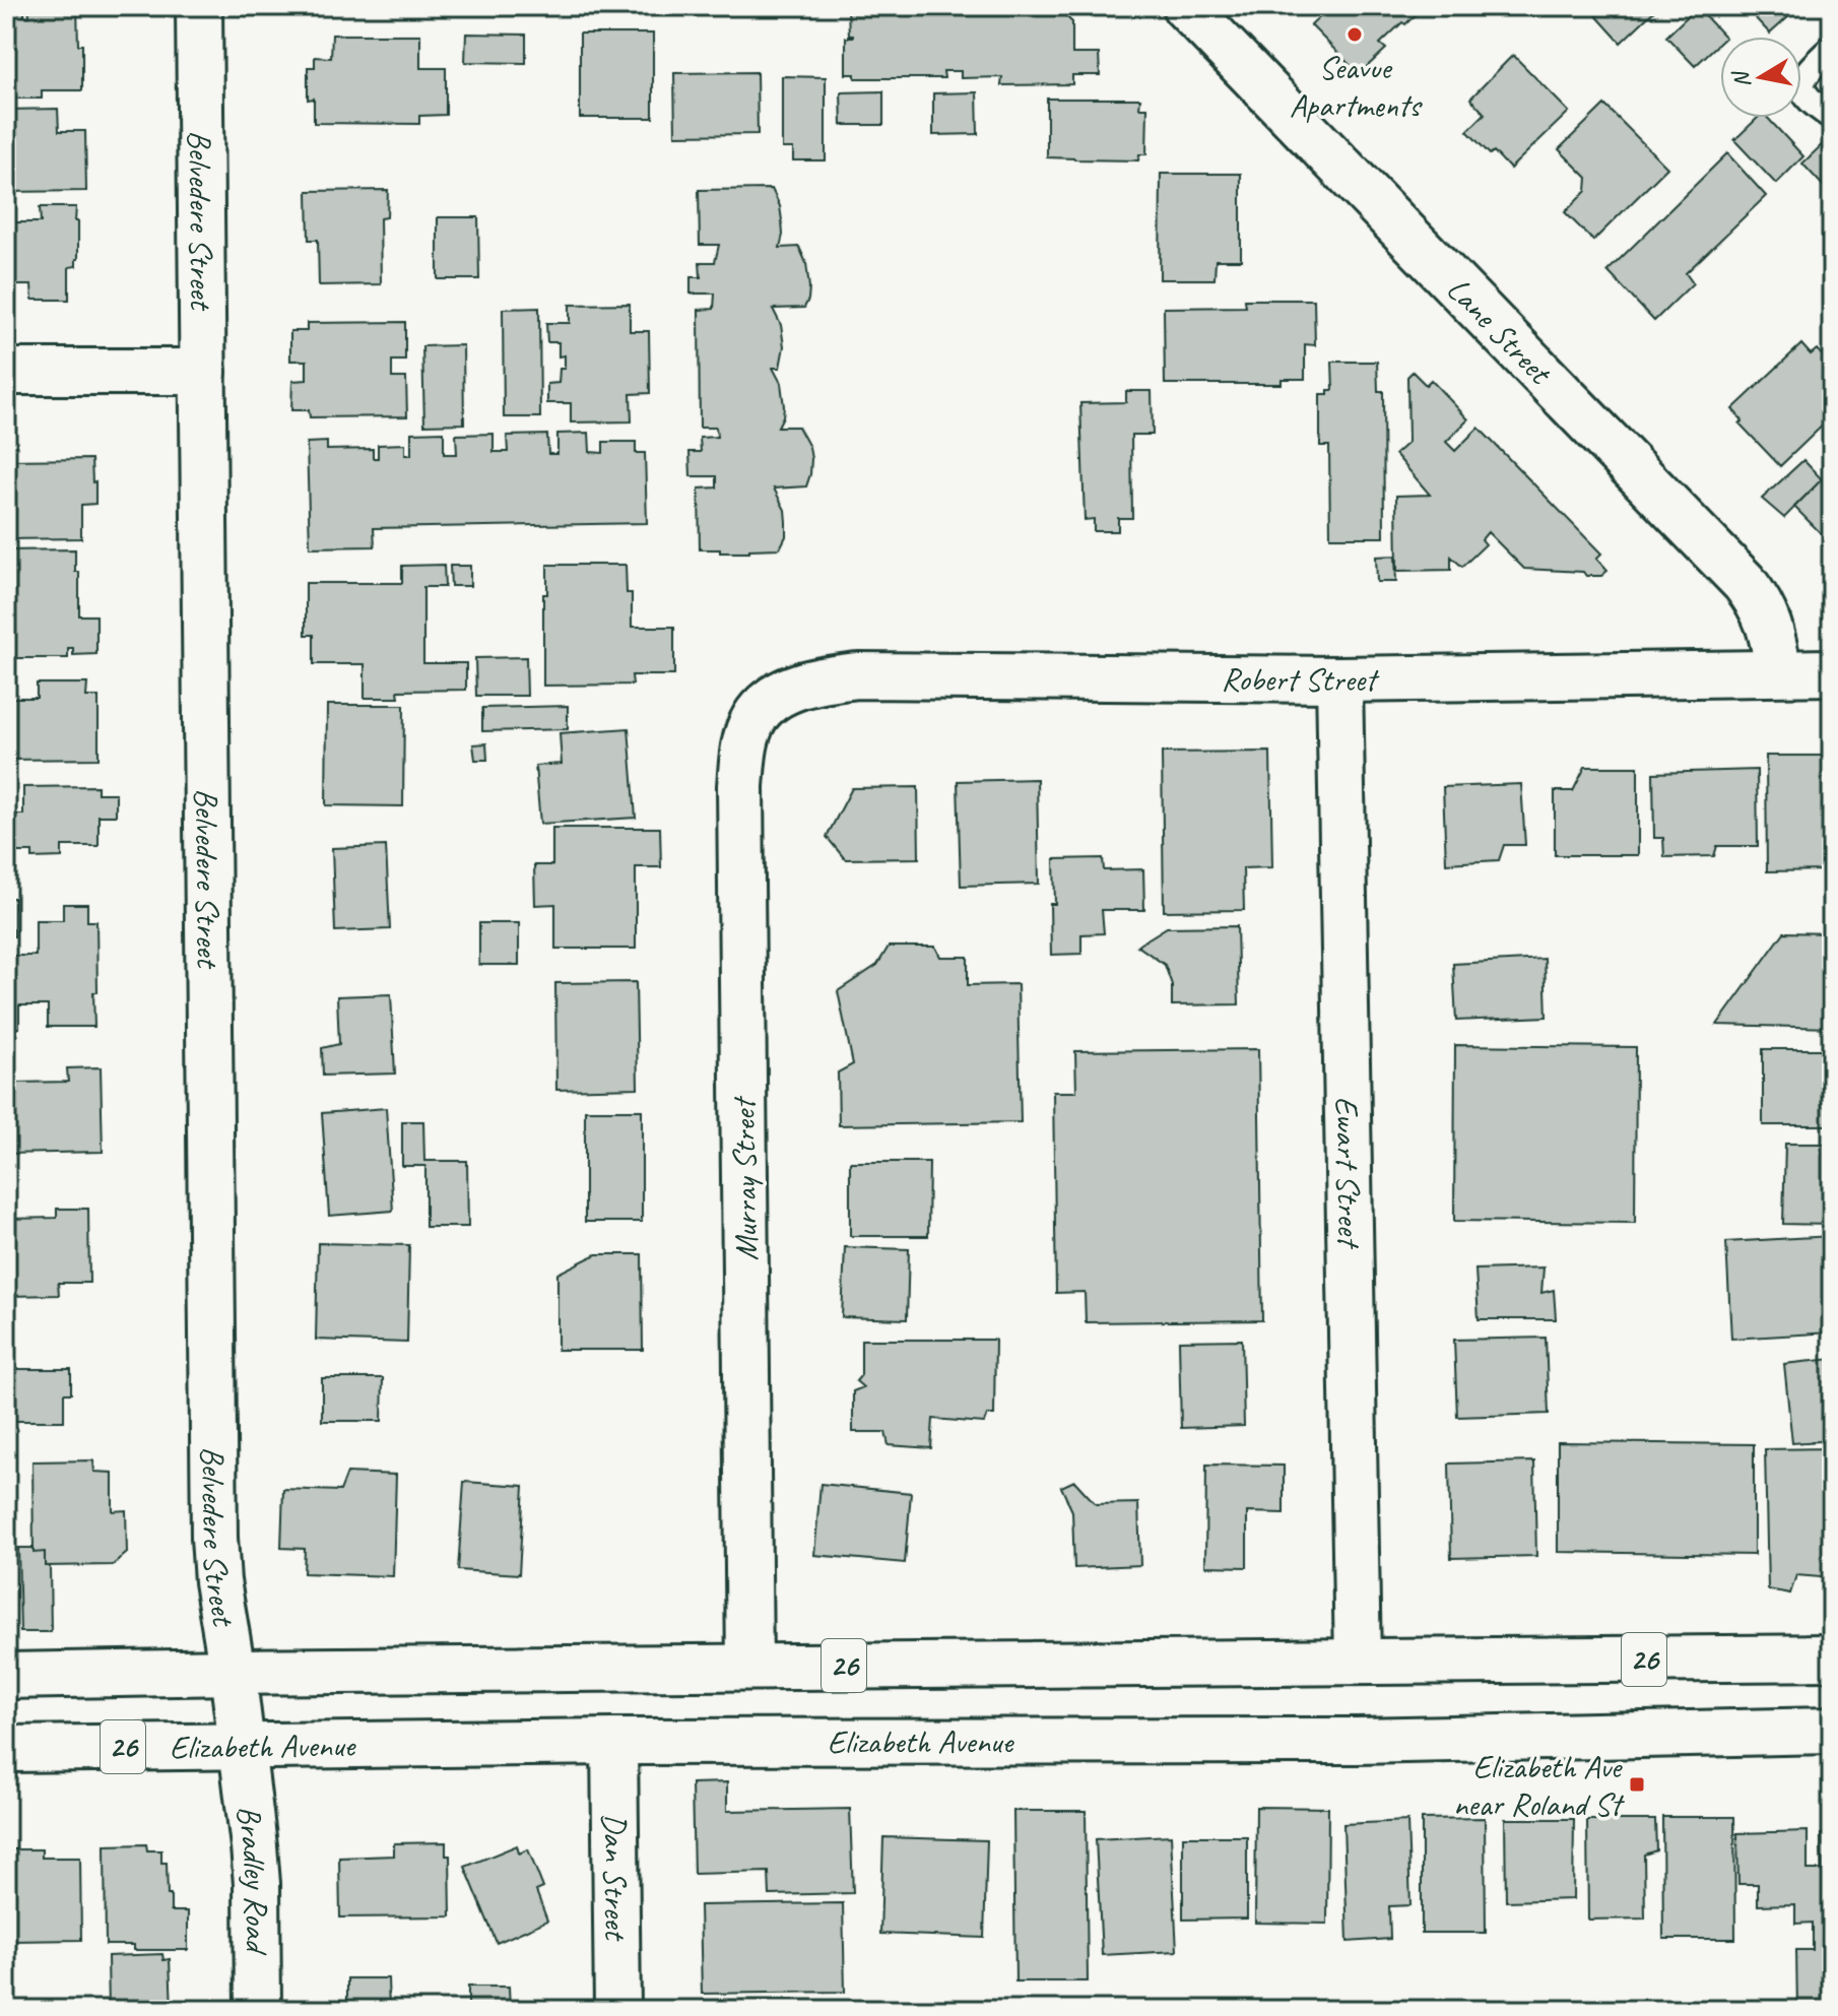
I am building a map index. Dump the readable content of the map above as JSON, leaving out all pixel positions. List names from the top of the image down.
{
  "streets": {
    "main road": [
      "Belvedere Street",
      "Lane Street",
      "Robert Street",
      "Ewart Street",
      "Murray Street",
      "26",
      "Elizabeth Avenue",
      "Dan Street",
      "Bradley Road"
    ]
  },
  "crossings": [
    ["Belvedere Street", "26"],
    ["Belvedere Street", "Elizabeth Avenue"],
    ["Belvedere Street", "Bradley Road"],
    ["Lane Street", "Robert Street"],
    ["Robert Street", "Ewart Street"],
    ["Robert Street", "Murray Street"],
    ["Ewart Street", "26"],
    ["Murray Street", "26"],
    ["Elizabeth Avenue", "Dan Street"],
    ["Elizabeth Avenue", "Bradley Road"]
  ],
  "places": {
    "other": ["Seavue Apartments"],
    "transit": ["Elizabeth Ave near Roland St"]
  },
  "north": "left"
}
